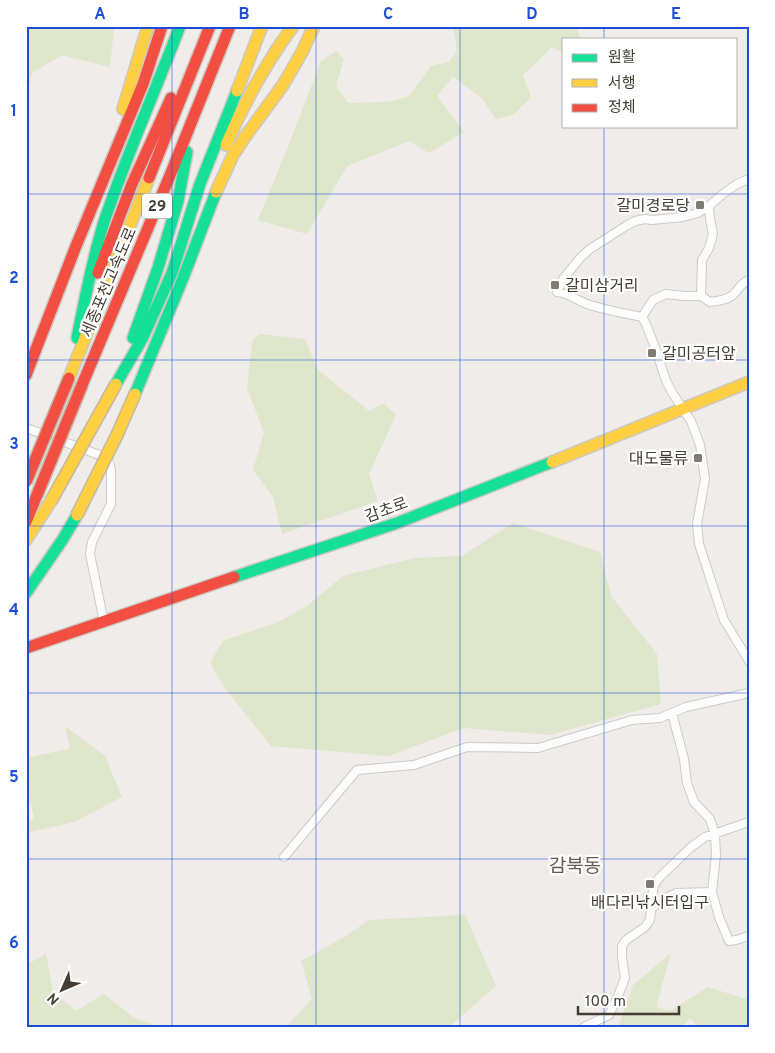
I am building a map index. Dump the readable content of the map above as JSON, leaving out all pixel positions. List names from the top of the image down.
{
  "streets": {
    "main road": ["29", "세종포천고속도로", "감초로"]
  },
  "districts": ["감북동"],
  "places": {
    "transit": [
      "갈미경로당",
      "갈미삼거리",
      "갈미공터앞",
      "대도물류",
      "배다리낚시터입구"
    ]
  },
  "legend": ["원활", "서행", "정체"],
  "scale_bar": "100 m",
  "north": "bottom left",
  "grid": {
    "columns": [
      "A",
      "B",
      "C",
      "D",
      "E"
    ],
    "rows": [
      "1",
      "2",
      "3",
      "4",
      "5",
      "6"
    ]
  }
}
